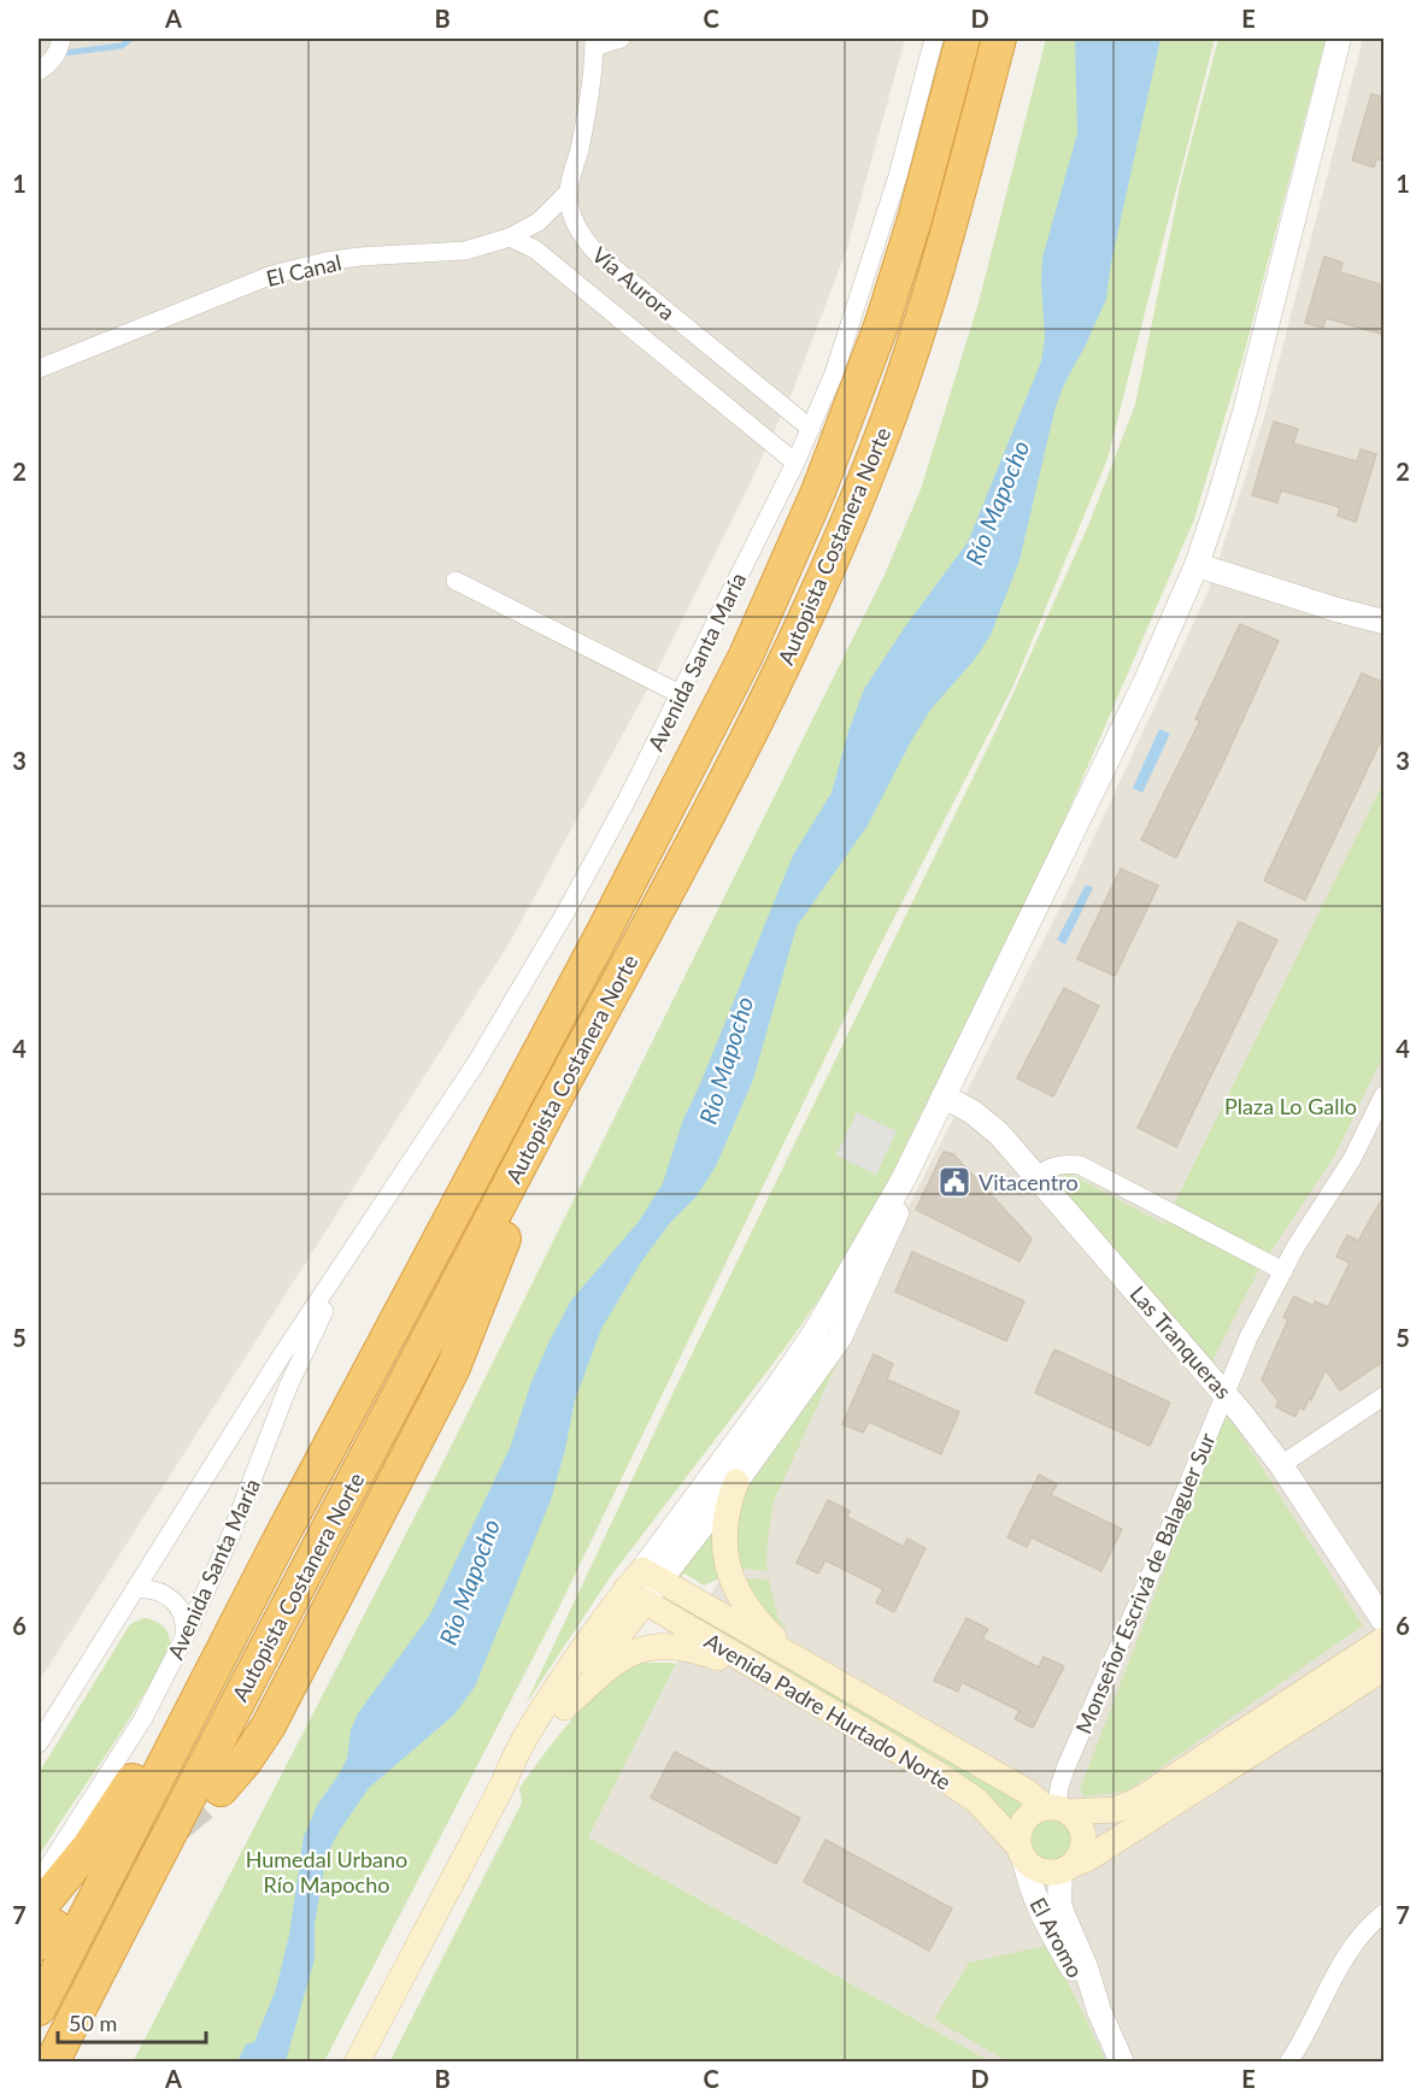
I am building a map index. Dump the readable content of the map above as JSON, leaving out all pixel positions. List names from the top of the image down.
{
  "streets": {
    "highway": ["Autopista Costanera Norte"],
    "main road": ["Avenida Padre Hurtado Norte"],
    "street": [
      "El Canal",
      "Vía Aurora",
      "Avenida Santa María",
      "Las Tranqueras",
      "Monseñor Escrivá de Balaguer Sur",
      "El Aromo"
    ]
  },
  "crossings": [
    ["El Canal", "Vía Aurora"],
    ["Vía Aurora", "Avenida Santa María"],
    ["Las Tranqueras", "Monseñor Escrivá de Balaguer Sur"],
    ["Monseñor Escrivá de Balaguer Sur", "Avenida Padre Hurtado Norte"],
    ["Monseñor Escrivá de Balaguer Sur", "El Aromo"],
    ["Avenida Padre Hurtado Norte", "El Aromo"]
  ],
  "water": ["Río Mapocho"],
  "parks": ["Plaza Lo Gallo", "Humedal Urbano Río Mapocho"],
  "places": {
    "public building": ["Vitacentro"]
  },
  "scale_bar": "50 m",
  "grid": {
    "columns": [
      "A",
      "B",
      "C",
      "D",
      "E"
    ],
    "rows": [
      "1",
      "2",
      "3",
      "4",
      "5",
      "6",
      "7"
    ]
  }
}
